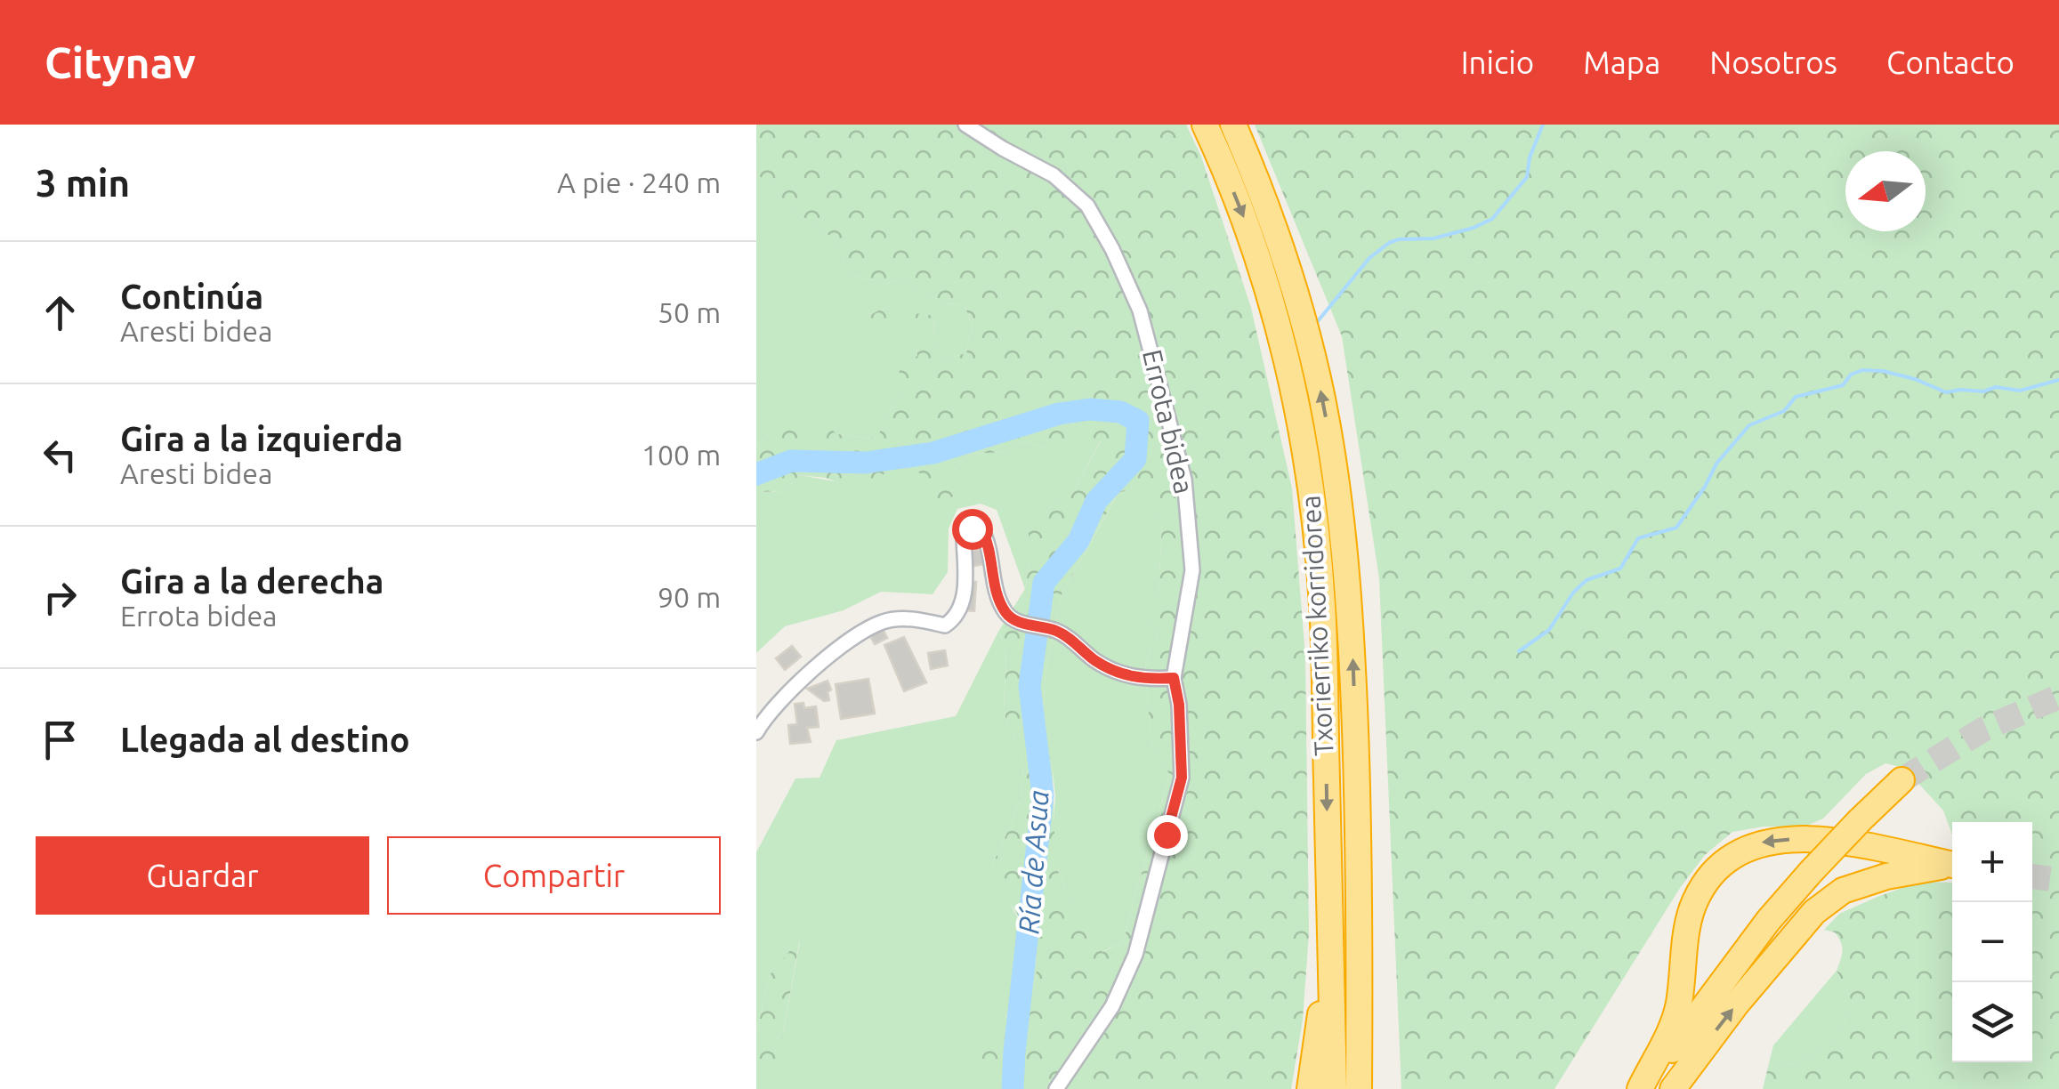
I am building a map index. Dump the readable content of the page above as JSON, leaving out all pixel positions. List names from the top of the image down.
{
  "streets": {
    "highway": ["Txorierriko korridorea"],
    "street": ["Errota bidea"]
  },
  "water": ["Ría de Asua"],
  "north": "left",
  "page": {
    "header": "Citynav",
    "nav": [
      "Inicio",
      "Mapa",
      "Nosotros",
      "Contacto"
    ],
    "heading": ["3 min", "A pie · 240 m"],
    "list": [
      ["Continúa", "Aresti bidea", "50 m"],
      ["Gira a la izquierda", "Aresti bidea", "100 m"],
      ["Gira a la derecha", "Errota bidea", "90 m"],
      "Llegada al destino"
    ],
    "buttons": ["Guardar", "Compartir"],
    "map_buttons": ["+", "−"]
  }
}
